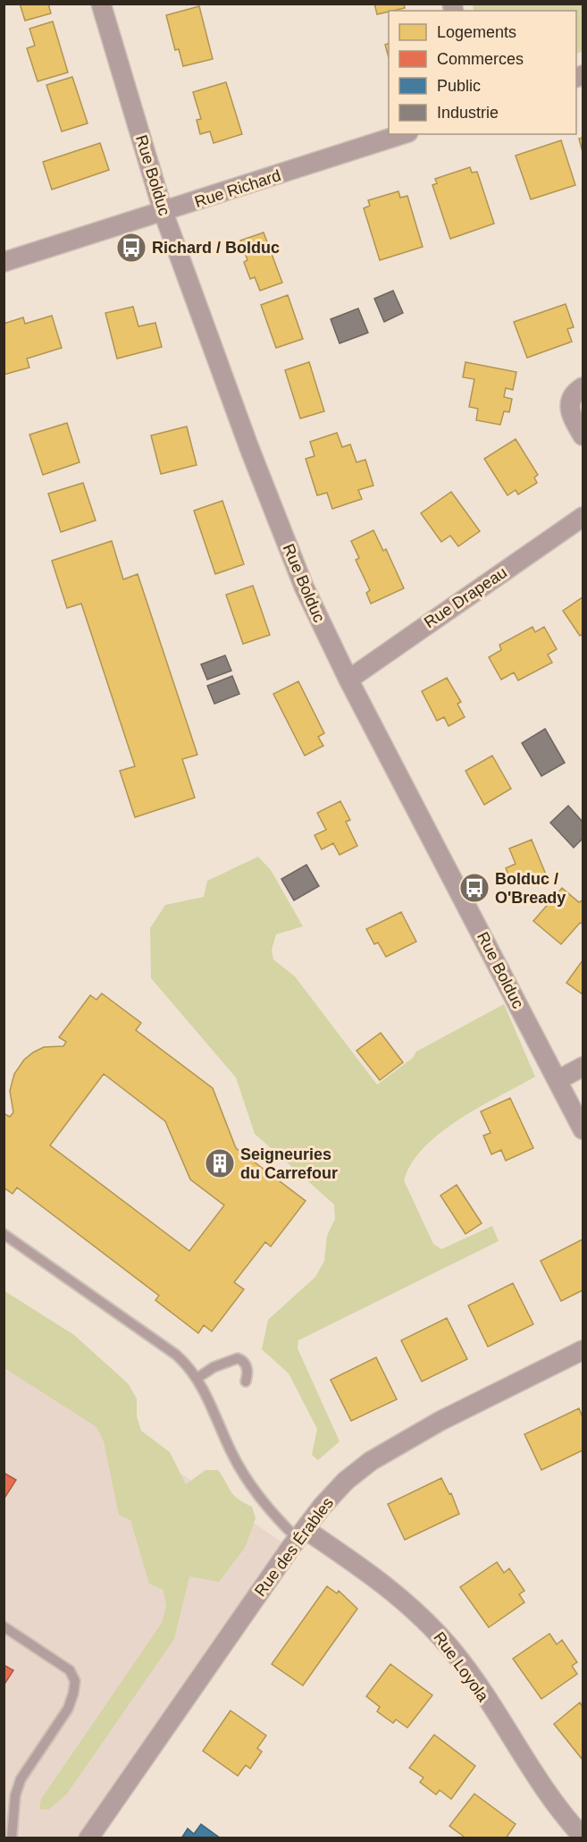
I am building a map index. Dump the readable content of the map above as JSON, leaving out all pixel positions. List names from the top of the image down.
{
  "streets": {
    "street": [
      "Rue Bolduc",
      "Rue Richard",
      "Rue Drapeau",
      "Rue des Érables",
      "Rue Loyola"
    ]
  },
  "crossings": [
    ["Rue Bolduc", "Rue Richard"],
    ["Rue Bolduc", "Rue Drapeau"],
    ["Rue des Érables", "Rue Loyola"]
  ],
  "places": {
    "bus stop": ["Richard / Bolduc", "Bolduc / O'Bready"],
    "building": ["Seigneuries du Carrefour"]
  },
  "legend": [
    "Logements",
    "Commerces",
    "Public",
    "Industrie"
  ]
}
